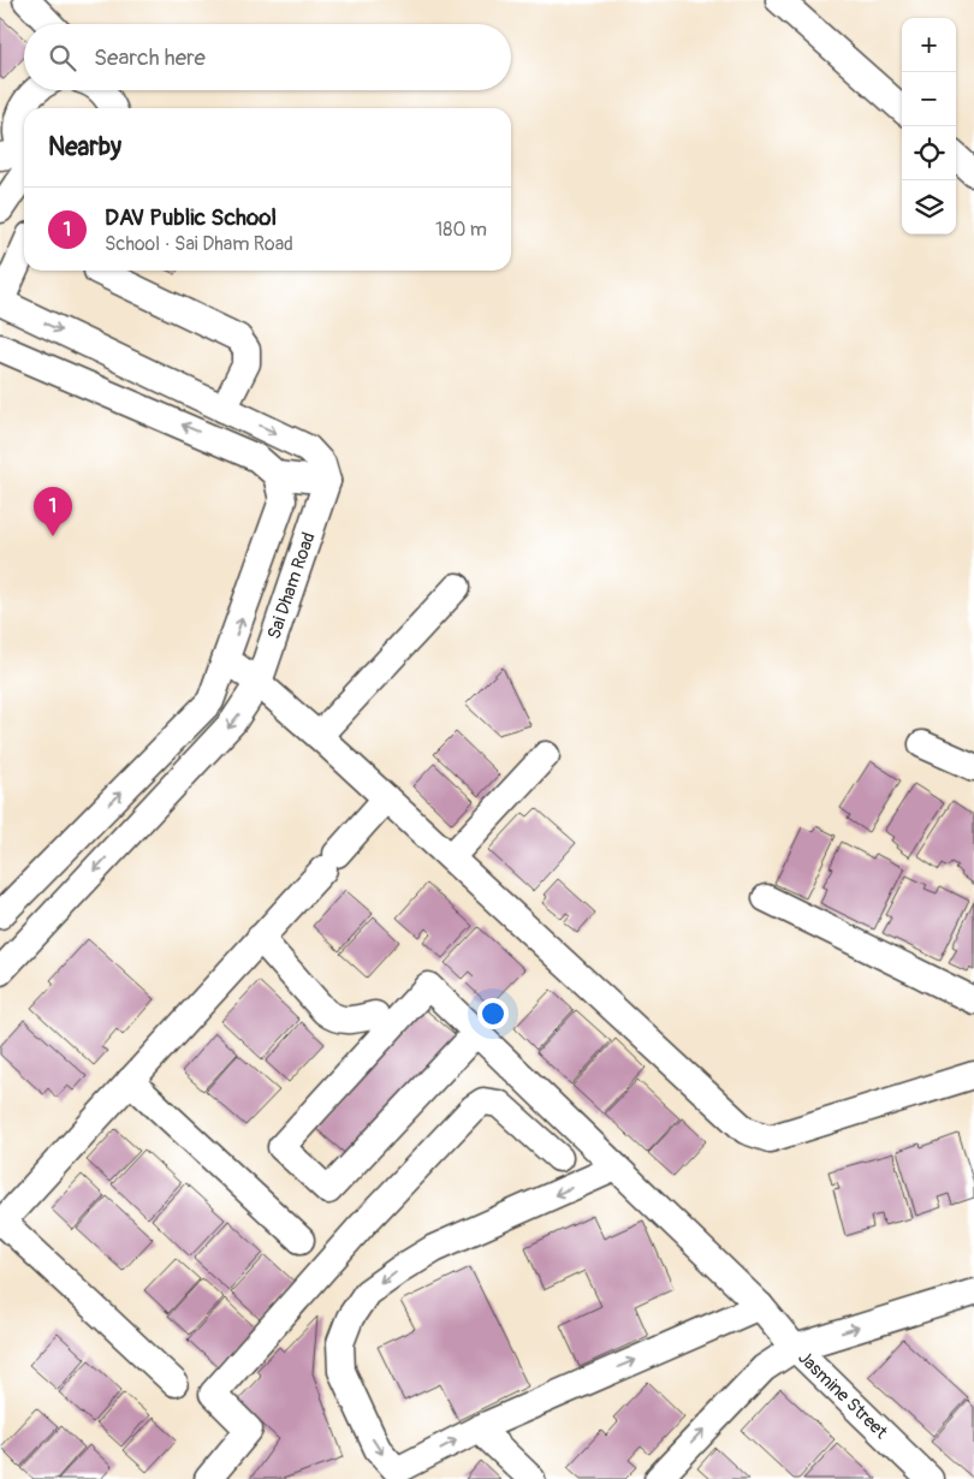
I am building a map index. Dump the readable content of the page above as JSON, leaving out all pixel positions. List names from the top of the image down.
{
  "streets": {
    "street": ["Sai Dham Road", "Jasmine Street"]
  },
  "page": {
    "map_buttons": ["+", "−"],
    "search": "Search here",
    "heading": "Nearby",
    "list": [
      {
        "mark": "1",
        "name": "DAV Public School",
        "note": "School · Sai Dham Road",
        "value": "180 m"
      }
    ],
    "pins": "1"
  }
}
